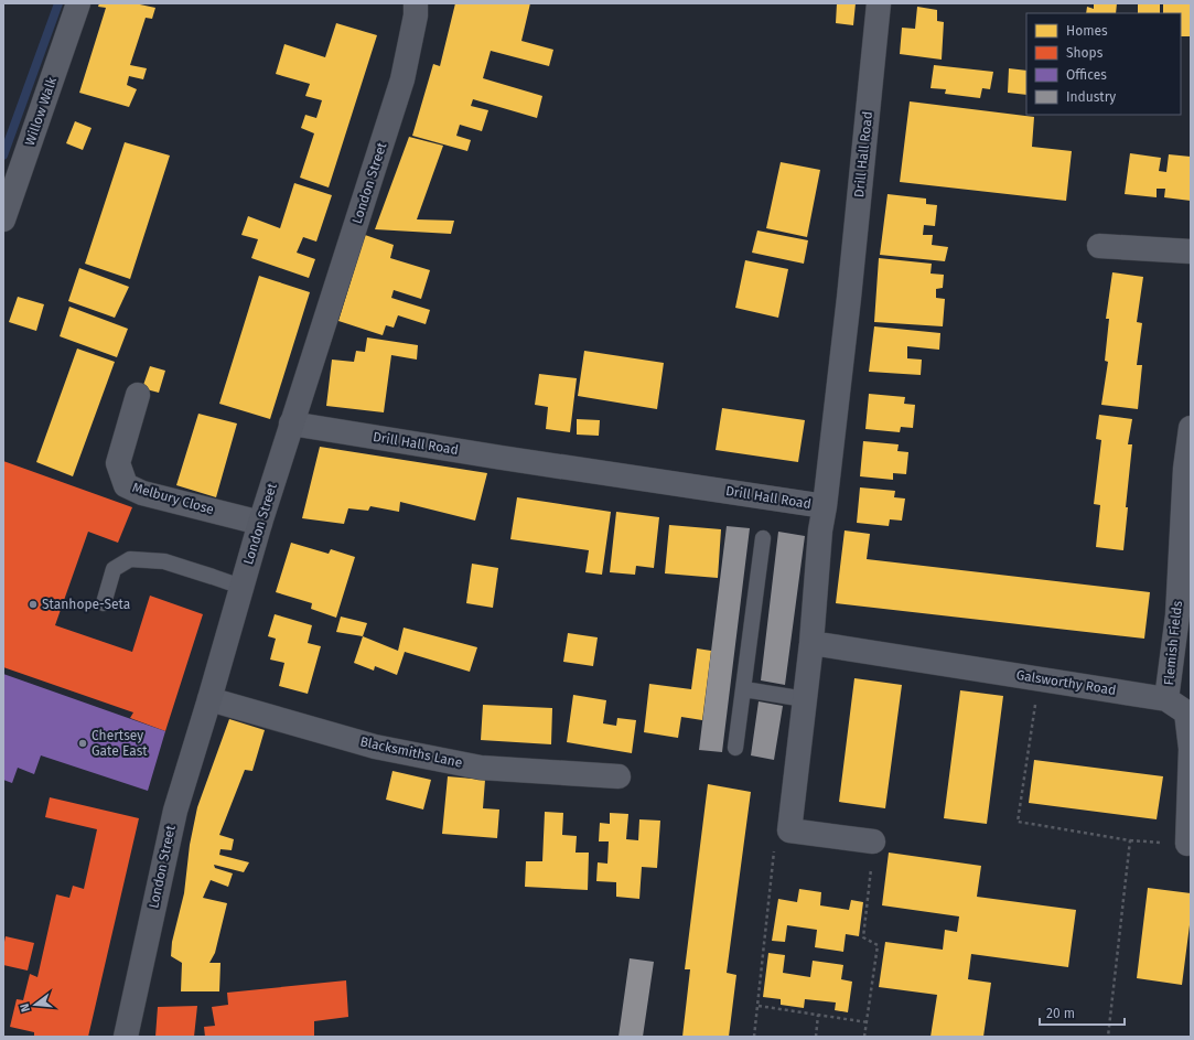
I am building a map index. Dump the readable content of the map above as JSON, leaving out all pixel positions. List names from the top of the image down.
{
  "streets": {
    "main road": ["London Street"],
    "street": [
      "Willow Walk",
      "Drill Hall Road",
      "Melbury Close",
      "Flemish Fields",
      "Galsworthy Road",
      "Blacksmiths Lane"
    ]
  },
  "crossings": [
    ["Drill Hall Road", "London Street"],
    ["London Street", "Melbury Close"],
    ["London Street", "Blacksmiths Lane"],
    ["Flemish Fields", "Galsworthy Road"]
  ],
  "places": ["Stanhope-Seta", "Chertsey Gate East"],
  "legend": [
    "Homes",
    "Shops",
    "Offices",
    "Industry"
  ],
  "scale_bar": "20 m",
  "north": "left"
}
